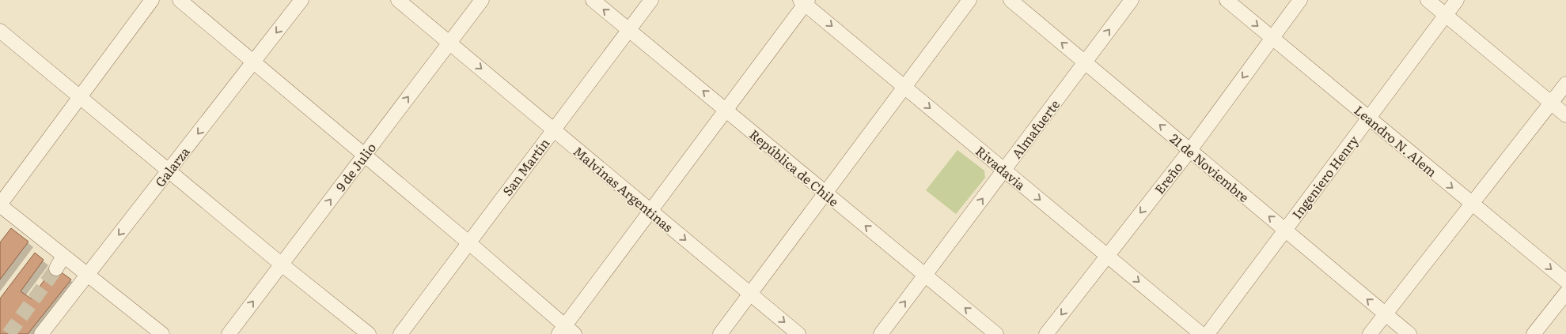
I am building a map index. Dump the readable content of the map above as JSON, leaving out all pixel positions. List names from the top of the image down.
{
  "streets": {
    "street": [
      "Almafuerte",
      "Leandro N. Alem",
      "Galarza",
      "9 de Julio",
      "San Martín",
      "República de Chile",
      "Rivadavia",
      "21 de Noviembre",
      "Ingeniero Henry",
      "Ereño",
      "Malvinas Argentinas"
    ]
  },
  "crossings": [
    ["Almafuerte", "República de Chile"],
    ["Almafuerte", "Rivadavia"],
    ["Almafuerte", "21 de Noviembre"],
    ["Leandro N. Alem", "Ingeniero Henry"],
    ["Leandro N. Alem", "Ereño"],
    ["9 de Julio", "Malvinas Argentinas"],
    ["San Martín", "República de Chile"],
    ["San Martín", "Malvinas Argentinas"],
    ["Rivadavia", "Ereño"],
    ["21 de Noviembre", "Ingeniero Henry"],
    ["21 de Noviembre", "Ereño"]
  ],
  "one_way": [
    "Almafuerte",
    "Leandro N. Alem",
    "9 de Julio",
    "República de Chile",
    "Rivadavia",
    "21 de Noviembre",
    "Ereño",
    "Malvinas Argentinas"
  ]
}
